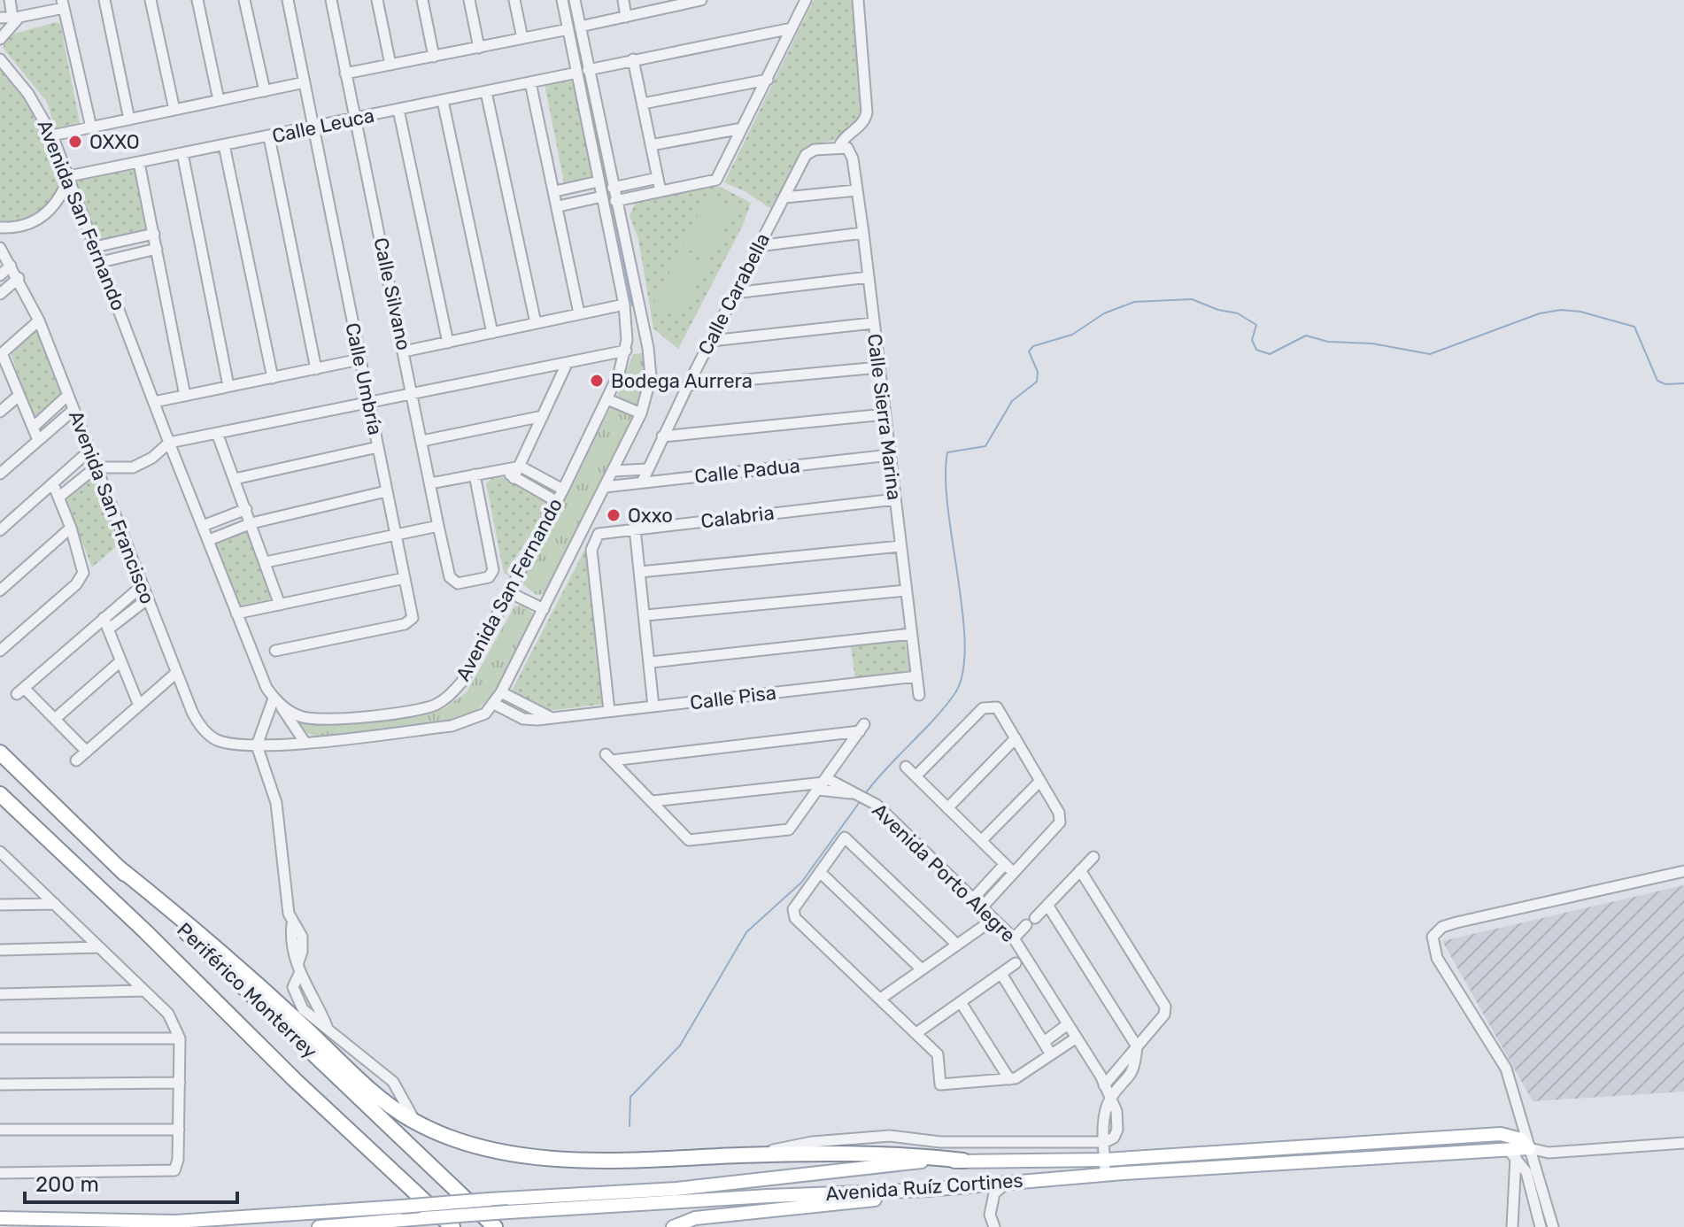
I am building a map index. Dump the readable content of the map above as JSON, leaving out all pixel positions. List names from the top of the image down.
{
  "streets": {
    "highway": ["Periférico Monterrey"],
    "main road": ["Avenida Ruíz Cortines"],
    "street": [
      "Calle Leuca",
      "Avenida San Fernando",
      "Calle Silvano",
      "Calle Carabella",
      "Calle Umbría",
      "Calle Sierra Marina",
      "Calle Padua",
      "Avenida San Francisco",
      "Calabria",
      "Calle Pisa",
      "Avenida Porto Alegre"
    ]
  },
  "crossings": [
    ["Calle Leuca", "Avenida San Fernando"],
    ["Calle Leuca", "Calle Silvano"],
    ["Calle Leuca", "Calle Umbría"],
    ["Avenida San Fernando", "Calle Padua"],
    ["Avenida San Fernando", "Avenida San Francisco"],
    ["Avenida San Fernando", "Calle Pisa"],
    ["Calle Carabella", "Calle Sierra Marina"],
    ["Calle Carabella", "Calle Padua"],
    ["Calle Sierra Marina", "Calle Padua"],
    ["Calle Sierra Marina", "Calabria"],
    ["Calle Sierra Marina", "Calle Pisa"],
    ["Calabria", "Calle Pisa"]
  ],
  "places": ["OXXO", "Bodega Aurrera", "Oxxo"],
  "scale_bar": "200 m"
}
